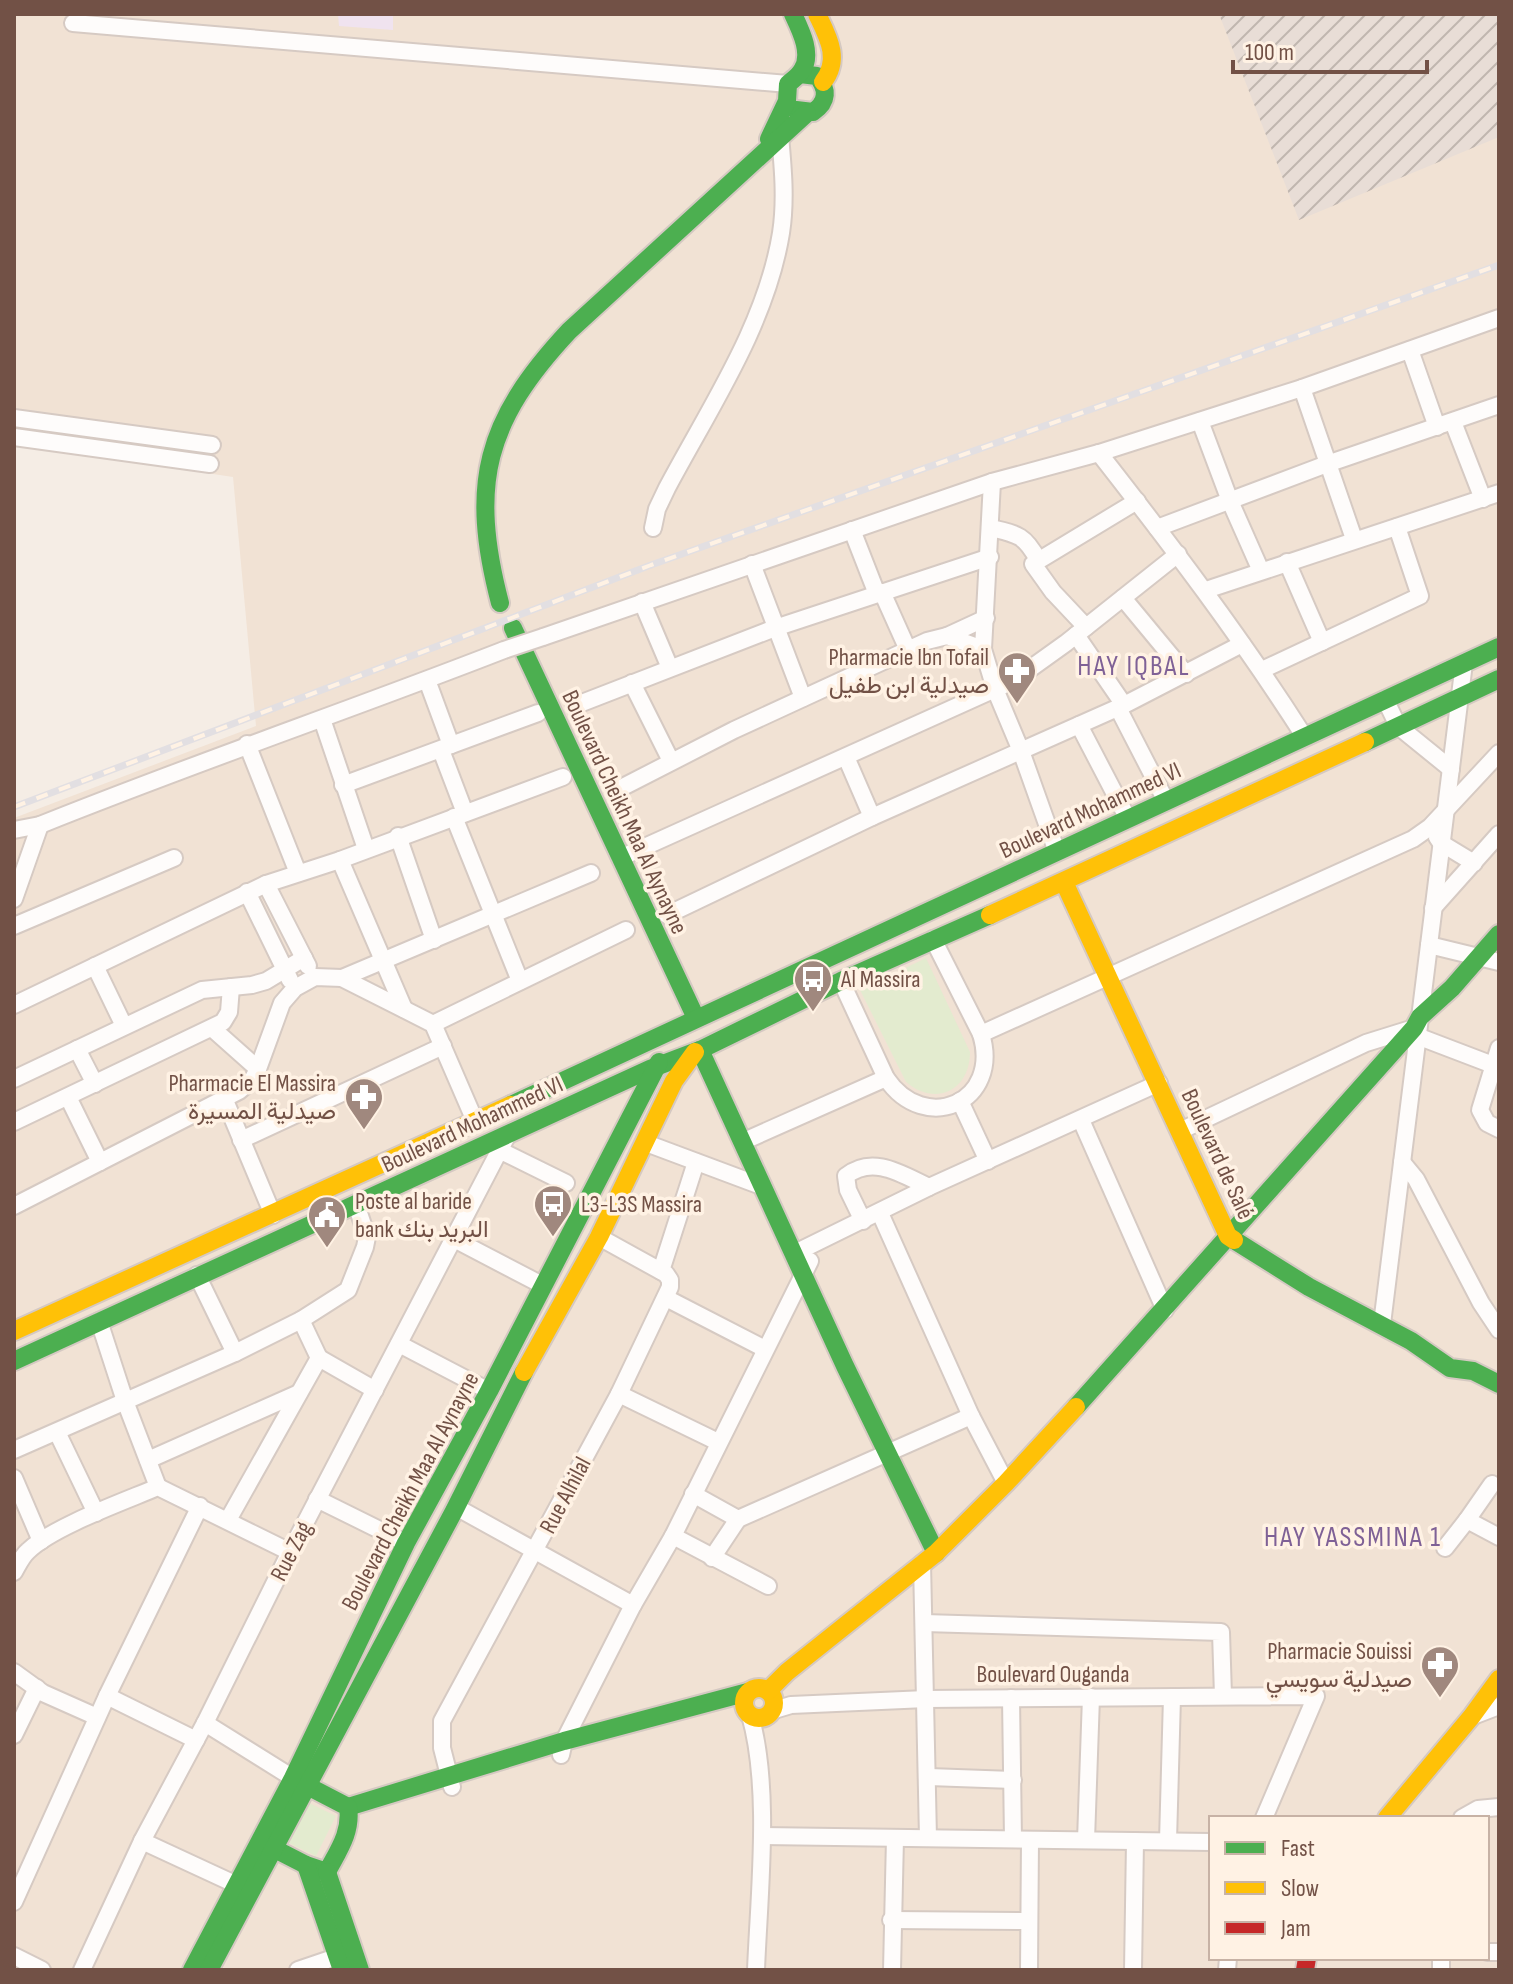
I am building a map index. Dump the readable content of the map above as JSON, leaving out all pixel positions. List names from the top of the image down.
{
  "streets": {
    "main road": [
      "Boulevard Mohammed VI",
      "Boulevard Cheikh Maa Al Aynayne",
      "Boulevard de Salé",
      "Boulevard Ouganda"
    ],
    "street": ["Rue Alhilal", "Rue Zag"]
  },
  "crossings": [
    ["Boulevard Mohammed VI", "Boulevard Cheikh Maa Al Aynayne"],
    ["Boulevard Mohammed VI", "Boulevard de Salé"],
    ["Boulevard Mohammed VI", "Rue Zag"],
    ["Rue Alhilal", "Boulevard Ouganda"]
  ],
  "districts": ["HAY IQBAL", "HAY YASSMINA 1"],
  "places": {
    "pharmacy": ["Pharmacie Ibn Tofail صيدلية ابن طفيل", "Pharmacie El Massira صيدلية المسيرة", "Pharmacie Souissi صيدلية سويسي"],
    "bus stop": ["Al Massira", "L3-L3S Massira"],
    "public building": ["Poste al baride bank البريد بنك"]
  },
  "legend": ["Fast", "Slow", "Jam"],
  "scale_bar": "100 m"
}
